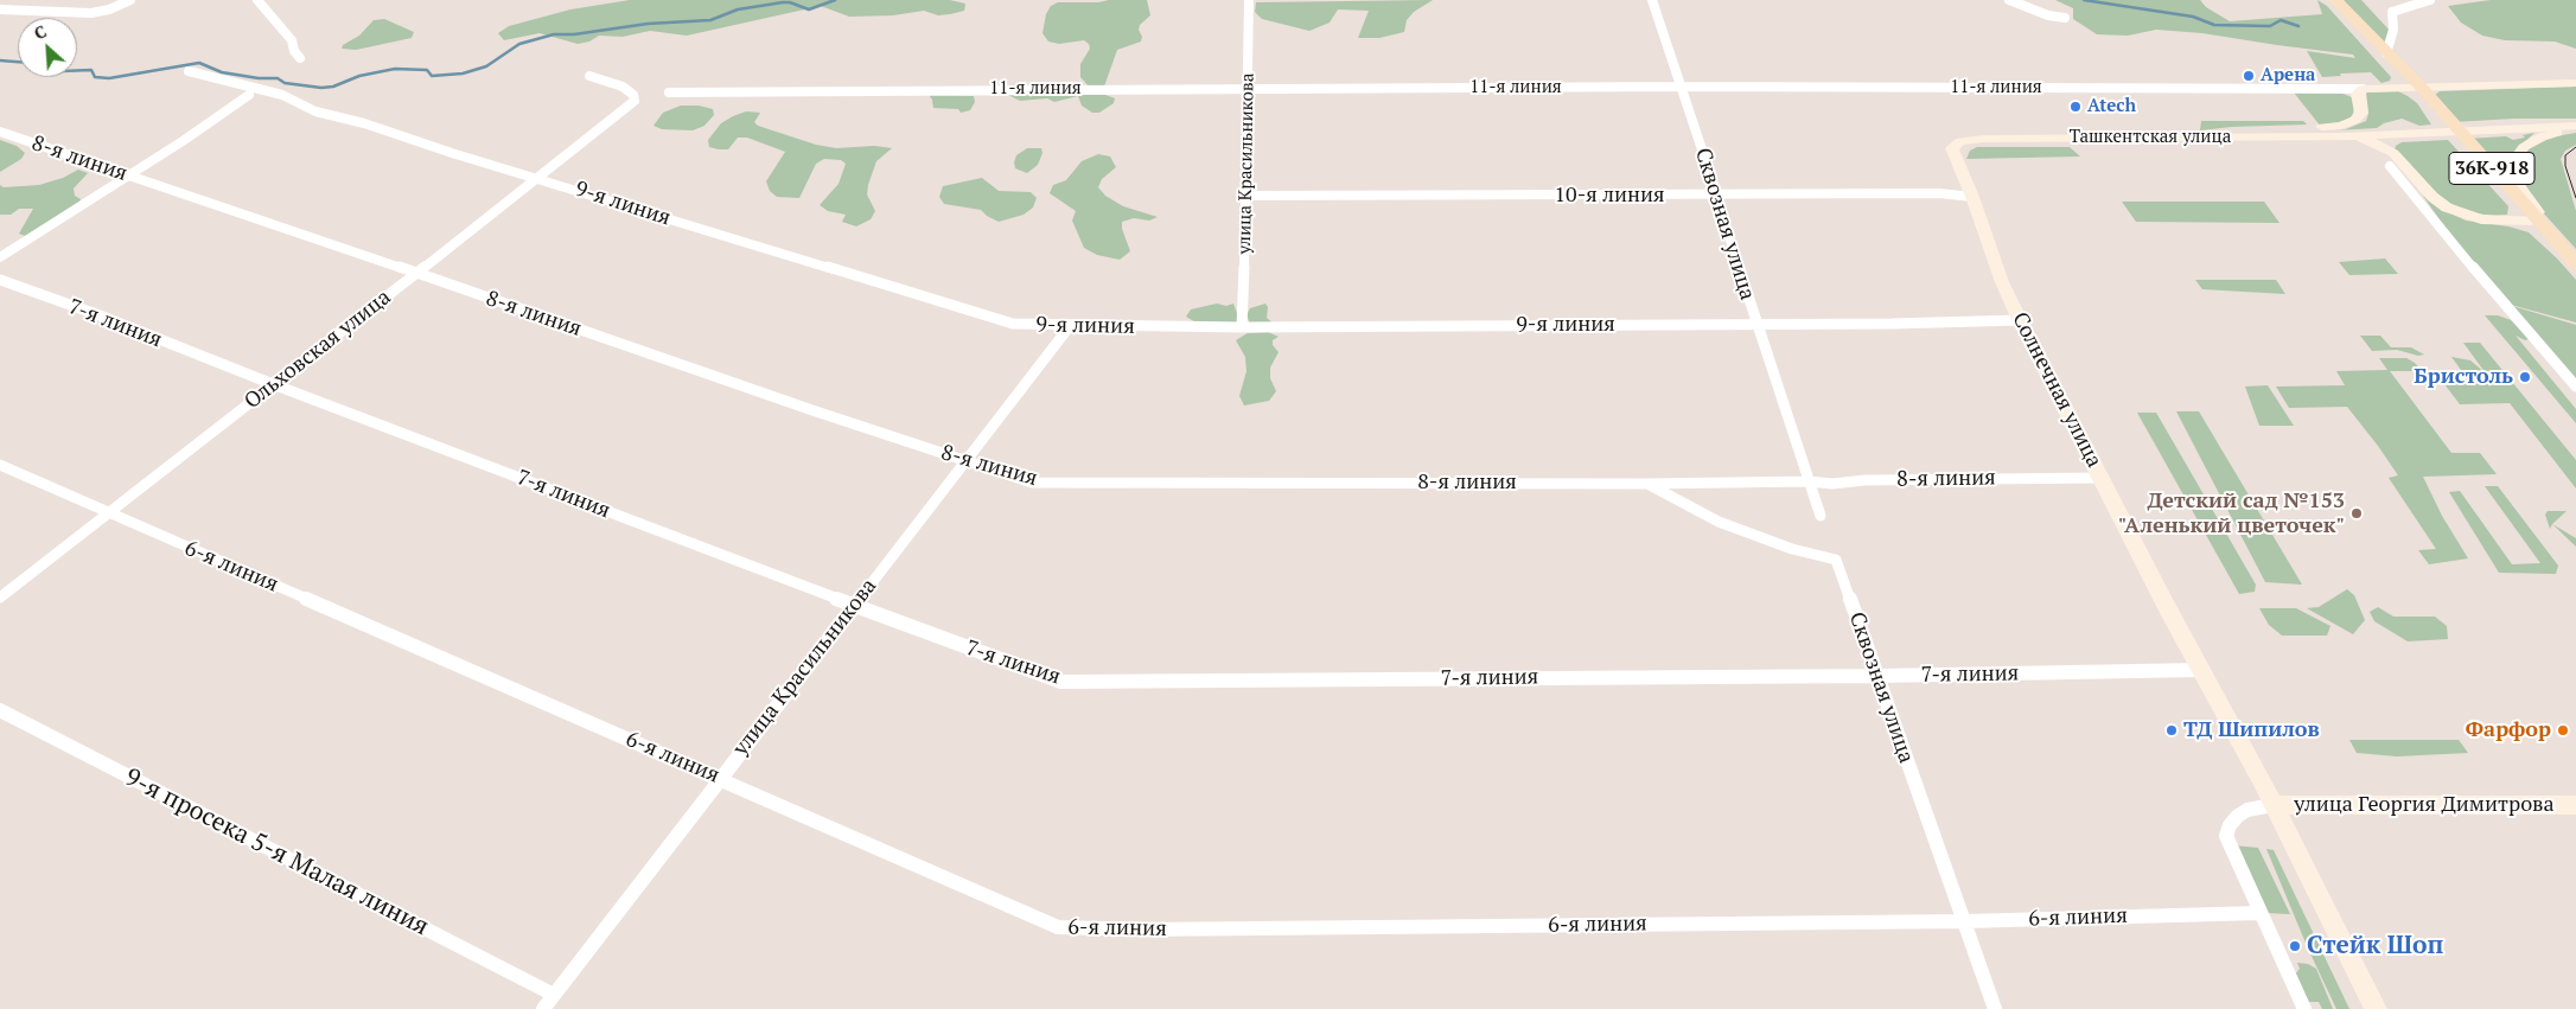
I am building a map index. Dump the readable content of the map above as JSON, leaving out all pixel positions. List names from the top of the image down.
{
  "streets": {
    "main road": [
      "Ташкентская улица",
      "36К-918",
      "Солнечная улица",
      "улица Георгия Димитрова"
    ],
    "street": [
      "11-я линия",
      "8-я линия",
      "улица Красильникова",
      "10-я линия",
      "9-я линия",
      "Сквозная улица",
      "7-я линия",
      "Ольховская улица",
      "6-я линия",
      "9-я просека 5-я Малая линия"
    ]
  },
  "crossings": [
    ["11-я линия", "улица Красильникова"],
    ["11-я линия", "Сквозная улица"],
    ["Ташкентская улица", "Солнечная улица"],
    ["8-я линия", "улица Красильникова"],
    ["8-я линия", "Сквозная улица"],
    ["8-я линия", "Ольховская улица"],
    ["8-я линия", "Солнечная улица"],
    ["улица Красильникова", "10-я линия"],
    ["улица Красильникова", "9-я линия"],
    ["улица Красильникова", "7-я линия"],
    ["улица Красильникова", "6-я линия"],
    ["улица Красильникова", "9-я просека 5-я Малая линия"],
    ["10-я линия", "Сквозная улица"],
    ["10-я линия", "Солнечная улица"],
    ["9-я линия", "Сквозная улица"],
    ["9-я линия", "Ольховская улица"],
    ["9-я линия", "Солнечная улица"],
    ["Сквозная улица", "7-я линия"],
    ["Сквозная улица", "6-я линия"],
    ["7-я линия", "Ольховская улица"],
    ["7-я линия", "Солнечная улица"],
    ["Ольховская улица", "6-я линия"],
    ["Солнечная улица", "улица Георгия Димитрова"]
  ],
  "places": [
    "Арена",
    "Atech",
    "Бристоль",
    "Детский сад №153 \"Аленький цветочек\"",
    "ТД Шипилов",
    "Фарфор",
    "Стейк Шоп"
  ],
  "north": "top left"
}
